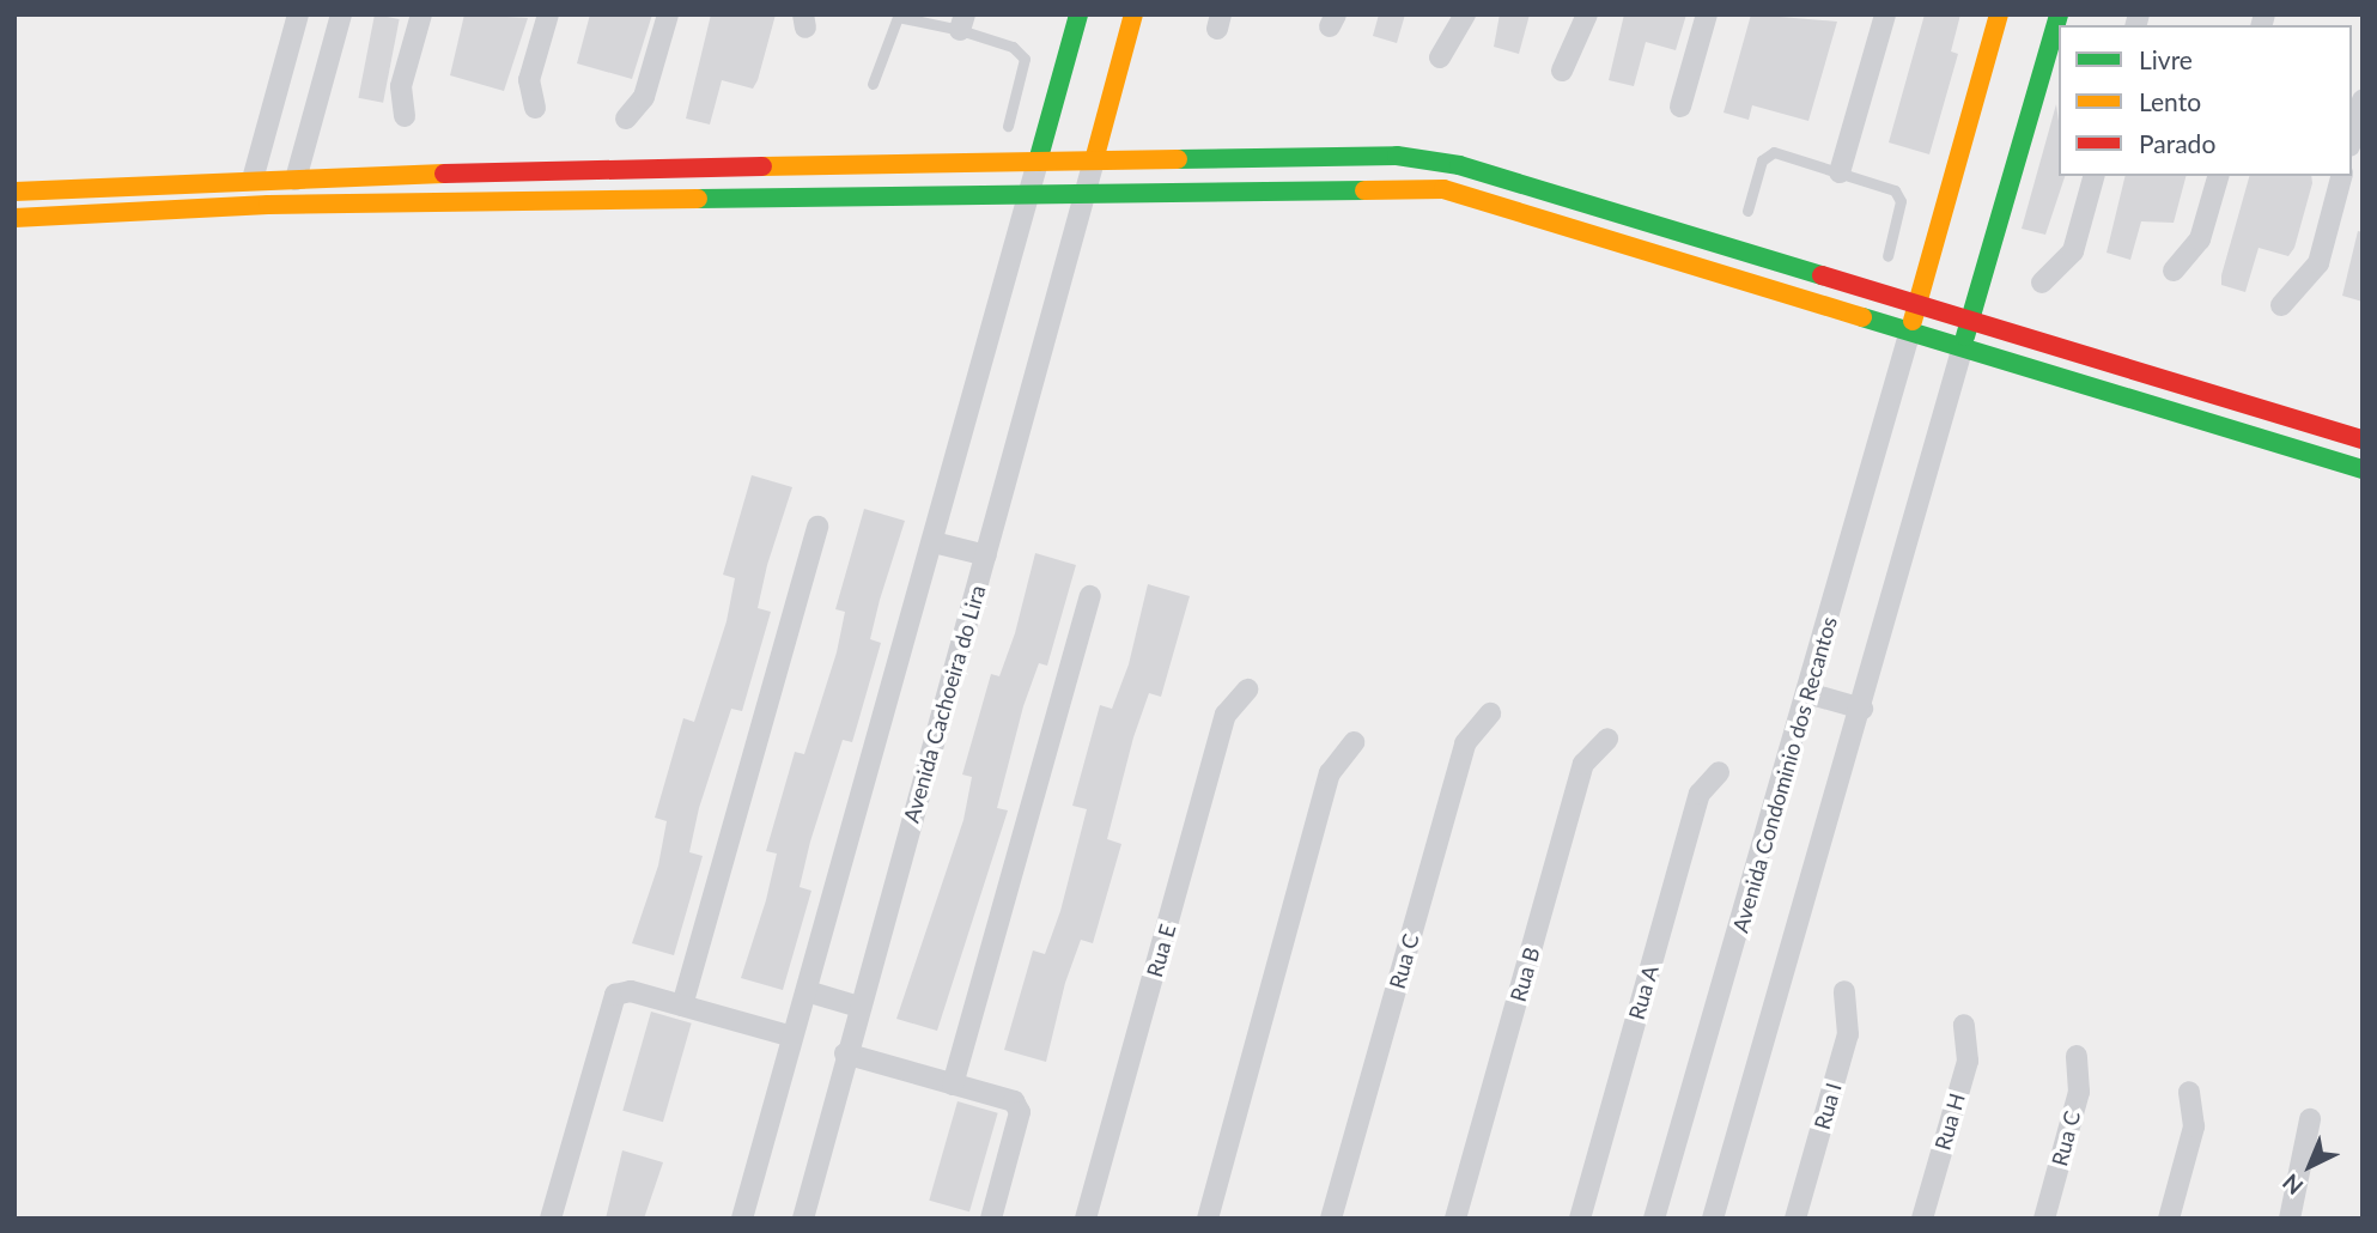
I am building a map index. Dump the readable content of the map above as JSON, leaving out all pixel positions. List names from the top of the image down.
{
  "streets": {
    "street": [
      "Avenida Cachoeira do Lira",
      "Avenida Condominio dos Recantos",
      "Rua E",
      "Rua C",
      "Rua B",
      "Rua A",
      "Rua I",
      "Rua H"
    ]
  },
  "legend": ["Livre", "Lento", "Parado"],
  "north": "bottom left"
}
